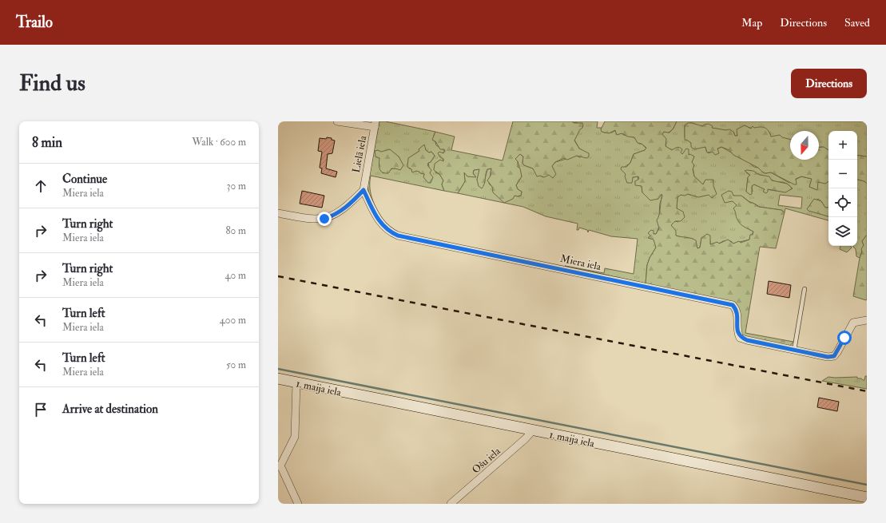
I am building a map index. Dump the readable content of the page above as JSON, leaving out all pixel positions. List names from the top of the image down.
{
  "streets": {
    "street": [
      "Lielā iela",
      "Miera iela",
      "1. maija iela",
      "Ošu iela"
    ]
  },
  "crossings": [
    ["Lielā iela", "Miera iela"],
    ["1. maija iela", "Ošu iela"]
  ],
  "north": "bottom",
  "page": {
    "header": "Trailo",
    "nav": ["Map", "Directions", "Saved"],
    "buttons": "Directions",
    "title": "Find us",
    "heading": ["8 min", "Walk · 600 m"],
    "map_buttons": ["+", "−"],
    "list": [
      ["Continue", "Miera iela", "30 m"],
      ["Turn right", "Miera iela", "80 m"],
      ["Turn right", "Miera iela", "40 m"],
      ["Turn left", "Miera iela", "400 m"],
      ["Turn left", "Miera iela", "50 m"],
      "Arrive at destination"
    ]
  }
}
